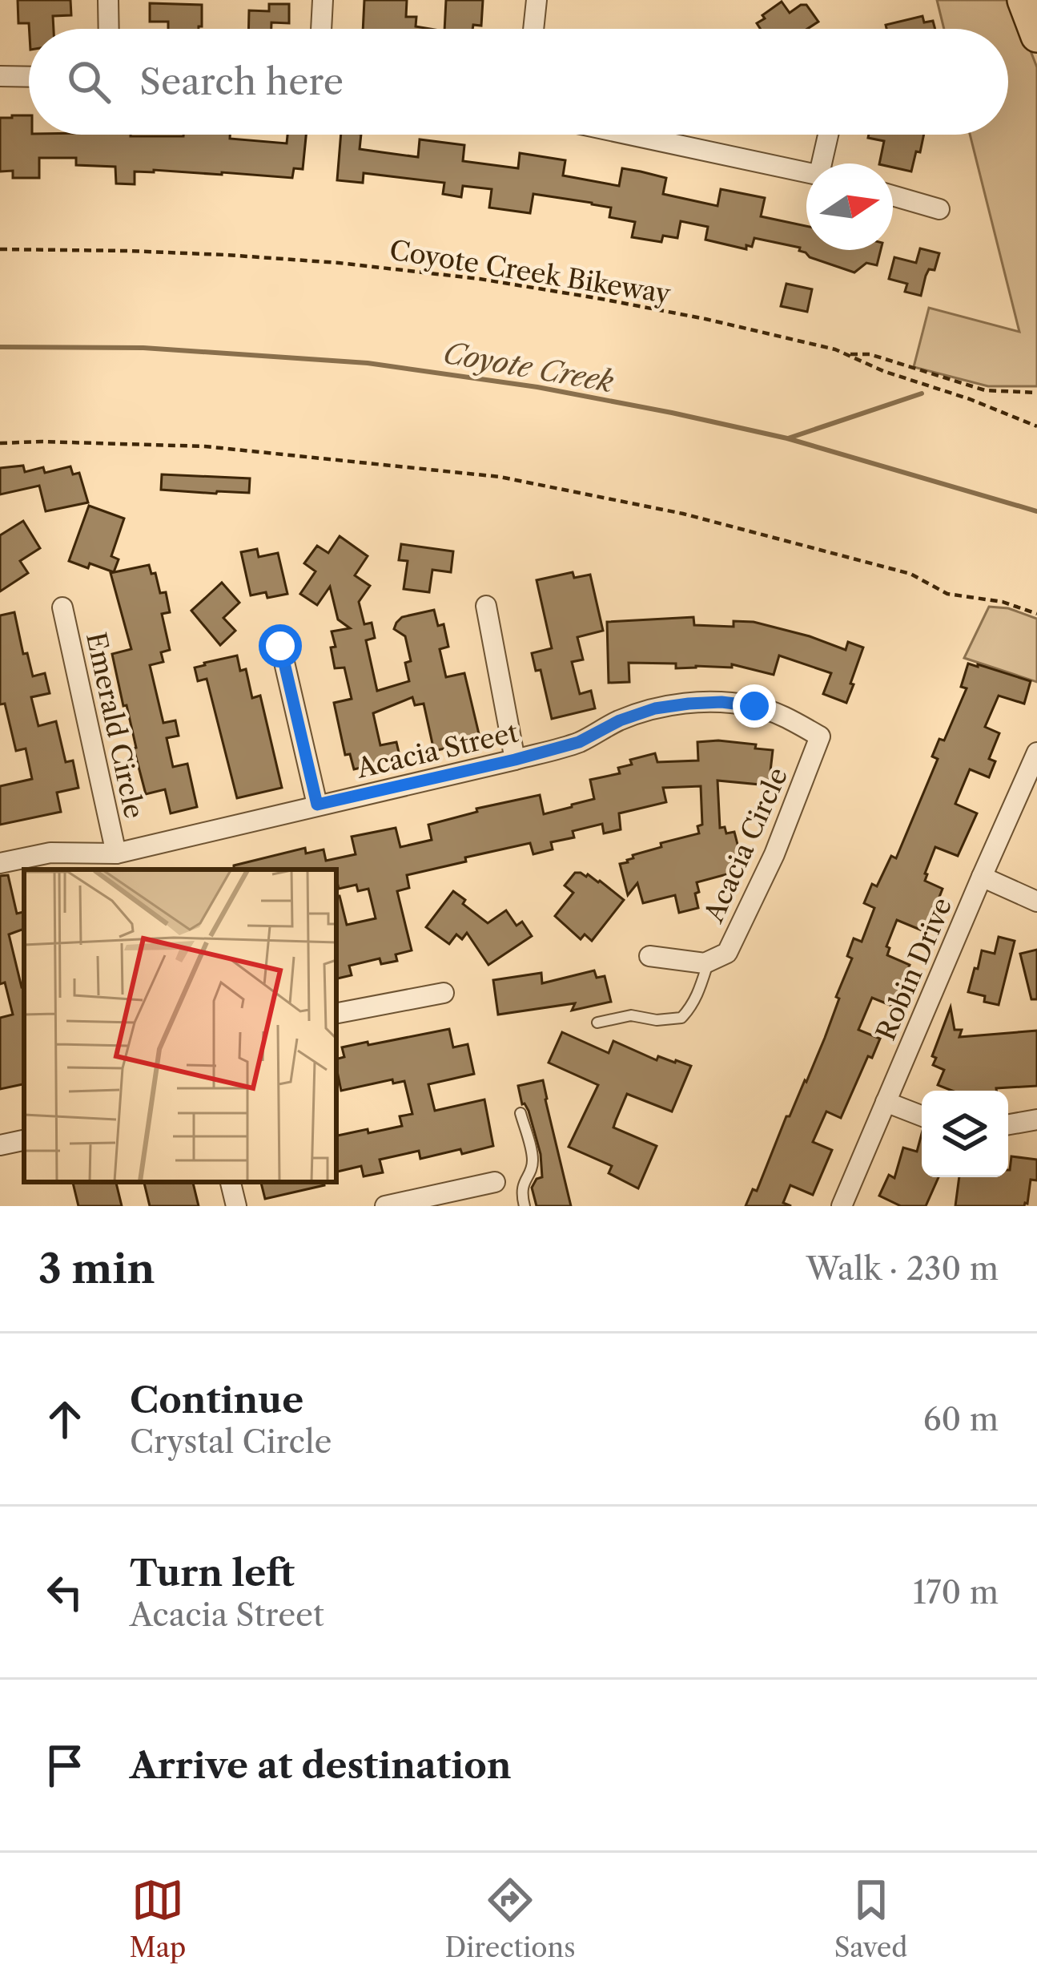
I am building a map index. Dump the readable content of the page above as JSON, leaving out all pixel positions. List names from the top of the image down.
{
  "streets": {
    "street": [
      "Emerald Circle",
      "Acacia Street",
      "Acacia Circle",
      "Robin Drive"
    ],
    "path": ["Coyote Creek Bikeway"]
  },
  "crossings": [
    ["Emerald Circle", "Acacia Street"],
    ["Acacia Street", "Acacia Circle"]
  ],
  "water": ["Coyote Creek"],
  "north": "right",
  "page": {
    "search": "Search here",
    "heading": ["3 min", "Walk · 230 m"],
    "list": [
      ["Continue", "Crystal Circle", "60 m"],
      ["Turn left", "Acacia Street", "170 m"],
      "Arrive at destination"
    ],
    "nav": ["Map", "Directions", "Saved"]
  }
}
